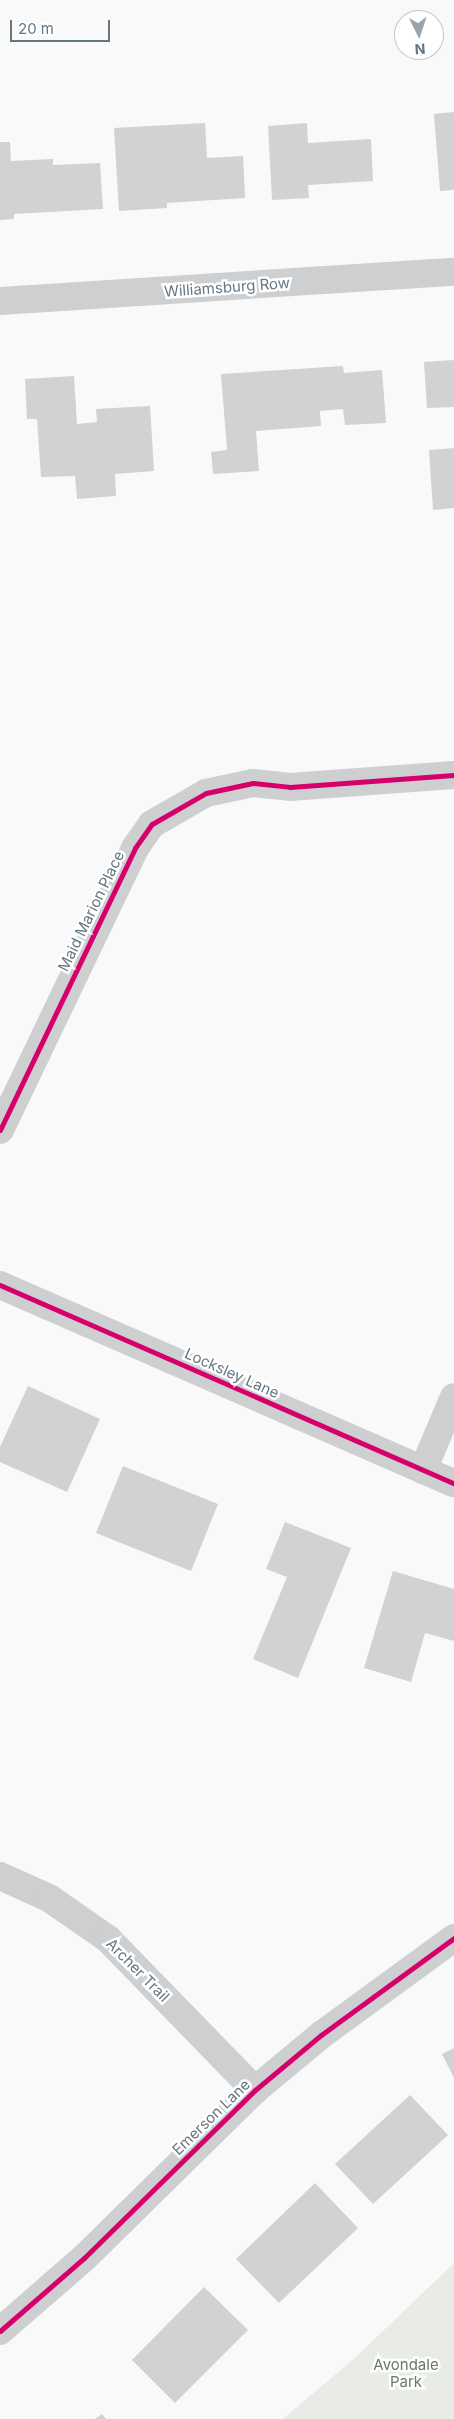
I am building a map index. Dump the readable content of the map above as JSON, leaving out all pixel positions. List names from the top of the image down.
{
  "streets": {
    "street": [
      "Williamsburg Row",
      "Maid Marion Place",
      "Locksley Lane",
      "Archer Trail",
      "Emerson Lane"
    ]
  },
  "crossings": [
    ["Archer Trail", "Emerson Lane"]
  ],
  "parks": ["Avondale Park"],
  "scale_bar": "20 m",
  "north": "bottom"
}
